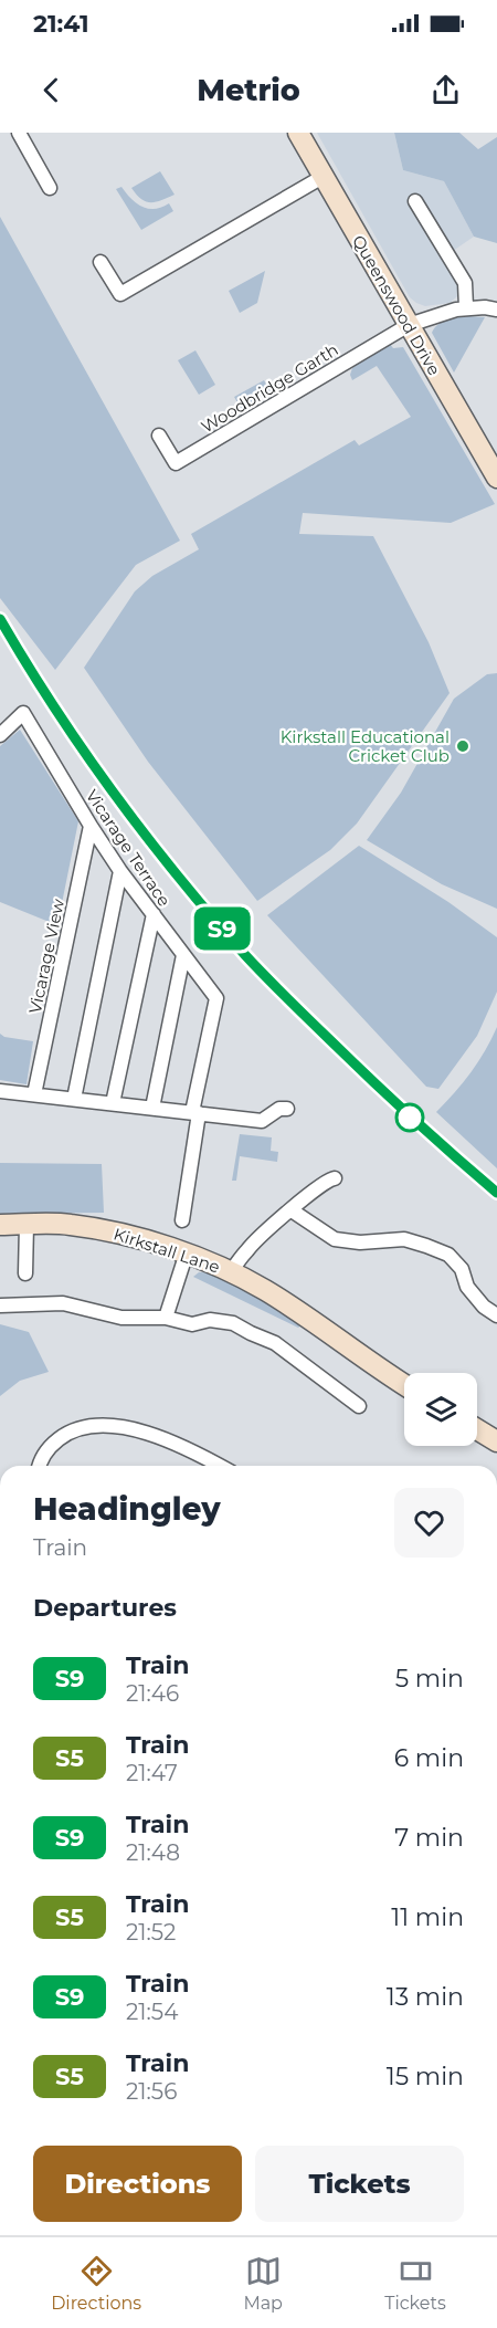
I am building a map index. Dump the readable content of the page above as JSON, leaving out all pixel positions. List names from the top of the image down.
{
  "streets": {
    "main road": ["Queenswood Drive", "Kirkstall Lane"],
    "street": ["Woodbridge Garth", "Vicarage Terrace", "Vicarage View"]
  },
  "crossings": [
    ["Queenswood Drive", "Woodbridge Garth"],
    ["Vicarage Terrace", "Vicarage View"]
  ],
  "places": ["Kirkstall Educational Cricket Club"],
  "page": {
    "status": "21:41",
    "header": "Metrio",
    "on_map": "S9",
    "heading": [
      ["Headingley", "Train"],
      "Departures"
    ],
    "list": [
      {
        "mark": "S9",
        "name": "Train",
        "note": "21:46",
        "value": "5 min"
      },
      {
        "mark": "S5",
        "name": "Train",
        "note": "21:47",
        "value": "6 min"
      },
      {
        "mark": "S9",
        "name": "Train",
        "note": "21:48",
        "value": "7 min"
      },
      {
        "mark": "S5",
        "name": "Train",
        "note": "21:52",
        "value": "11 min"
      },
      {
        "mark": "S9",
        "name": "Train",
        "note": "21:54",
        "value": "13 min"
      },
      {
        "mark": "S5",
        "name": "Train",
        "note": "21:56",
        "value": "15 min"
      }
    ],
    "buttons": ["Directions", "Tickets"],
    "tabs": ["Directions", "Map", "Tickets"]
  }
}
